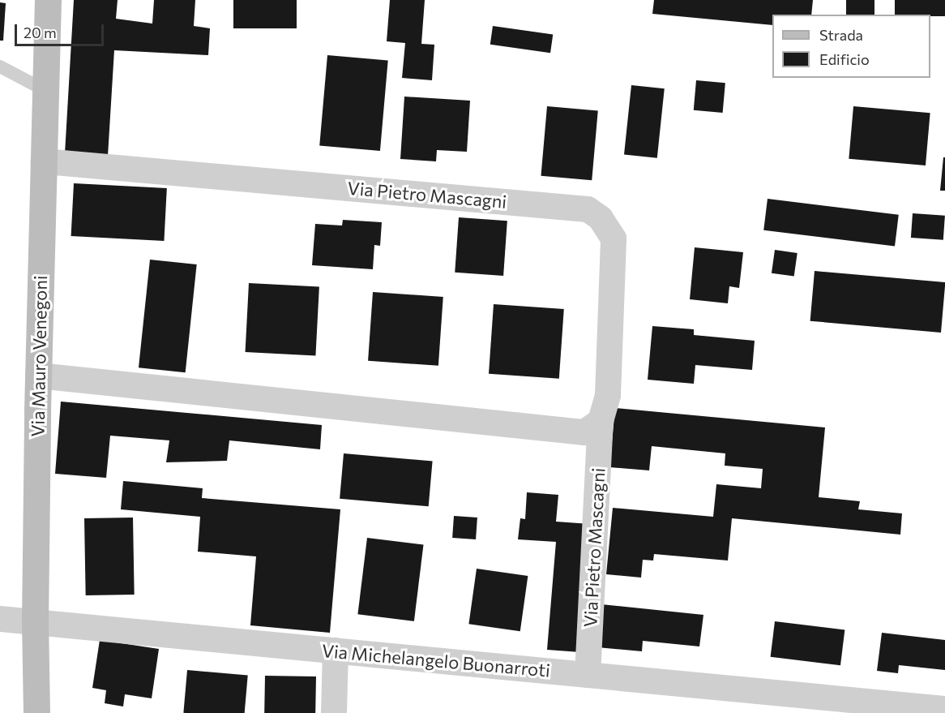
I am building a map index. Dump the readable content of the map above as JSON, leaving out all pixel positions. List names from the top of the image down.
{
  "streets": {
    "main road": ["Via Mauro Venegoni"],
    "street": ["Via Pietro Mascagni", "Via Michelangelo Buonarroti"]
  },
  "crossings": [
    ["Via Pietro Mascagni", "Via Mauro Venegoni"],
    ["Via Pietro Mascagni", "Via Michelangelo Buonarroti"],
    ["Via Mauro Venegoni", "Via Michelangelo Buonarroti"]
  ],
  "legend": ["Strada", "Edificio"],
  "scale_bar": "20 m"
}
